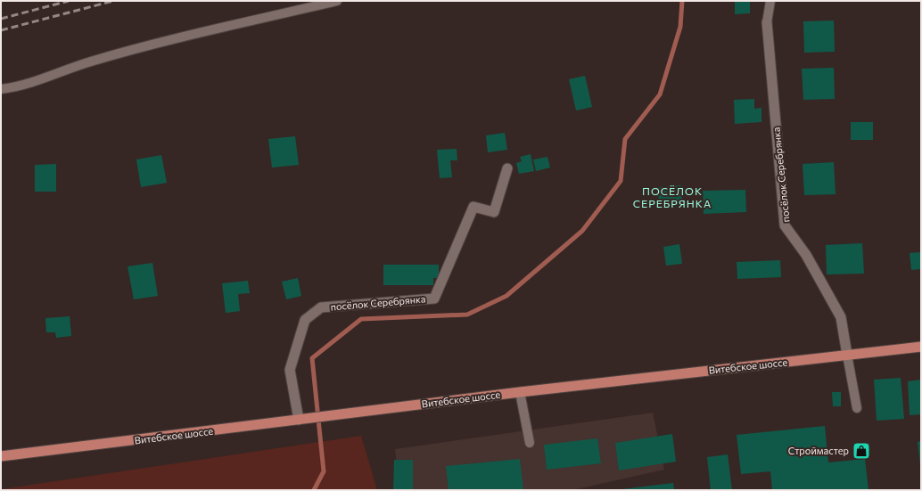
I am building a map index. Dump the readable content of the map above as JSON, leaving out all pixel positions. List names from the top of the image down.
{
  "streets": {
    "main road": ["Витебское шоссе"],
    "street": ["посёлок Серебрянка"]
  },
  "crossings": [
    ["посёлок Серебрянка", "Витебское шоссе"]
  ],
  "districts": ["ПОСЁЛОК СЕРЕБРЯНКА"],
  "places": {
    "shop": ["Строймастер"]
  }
}
